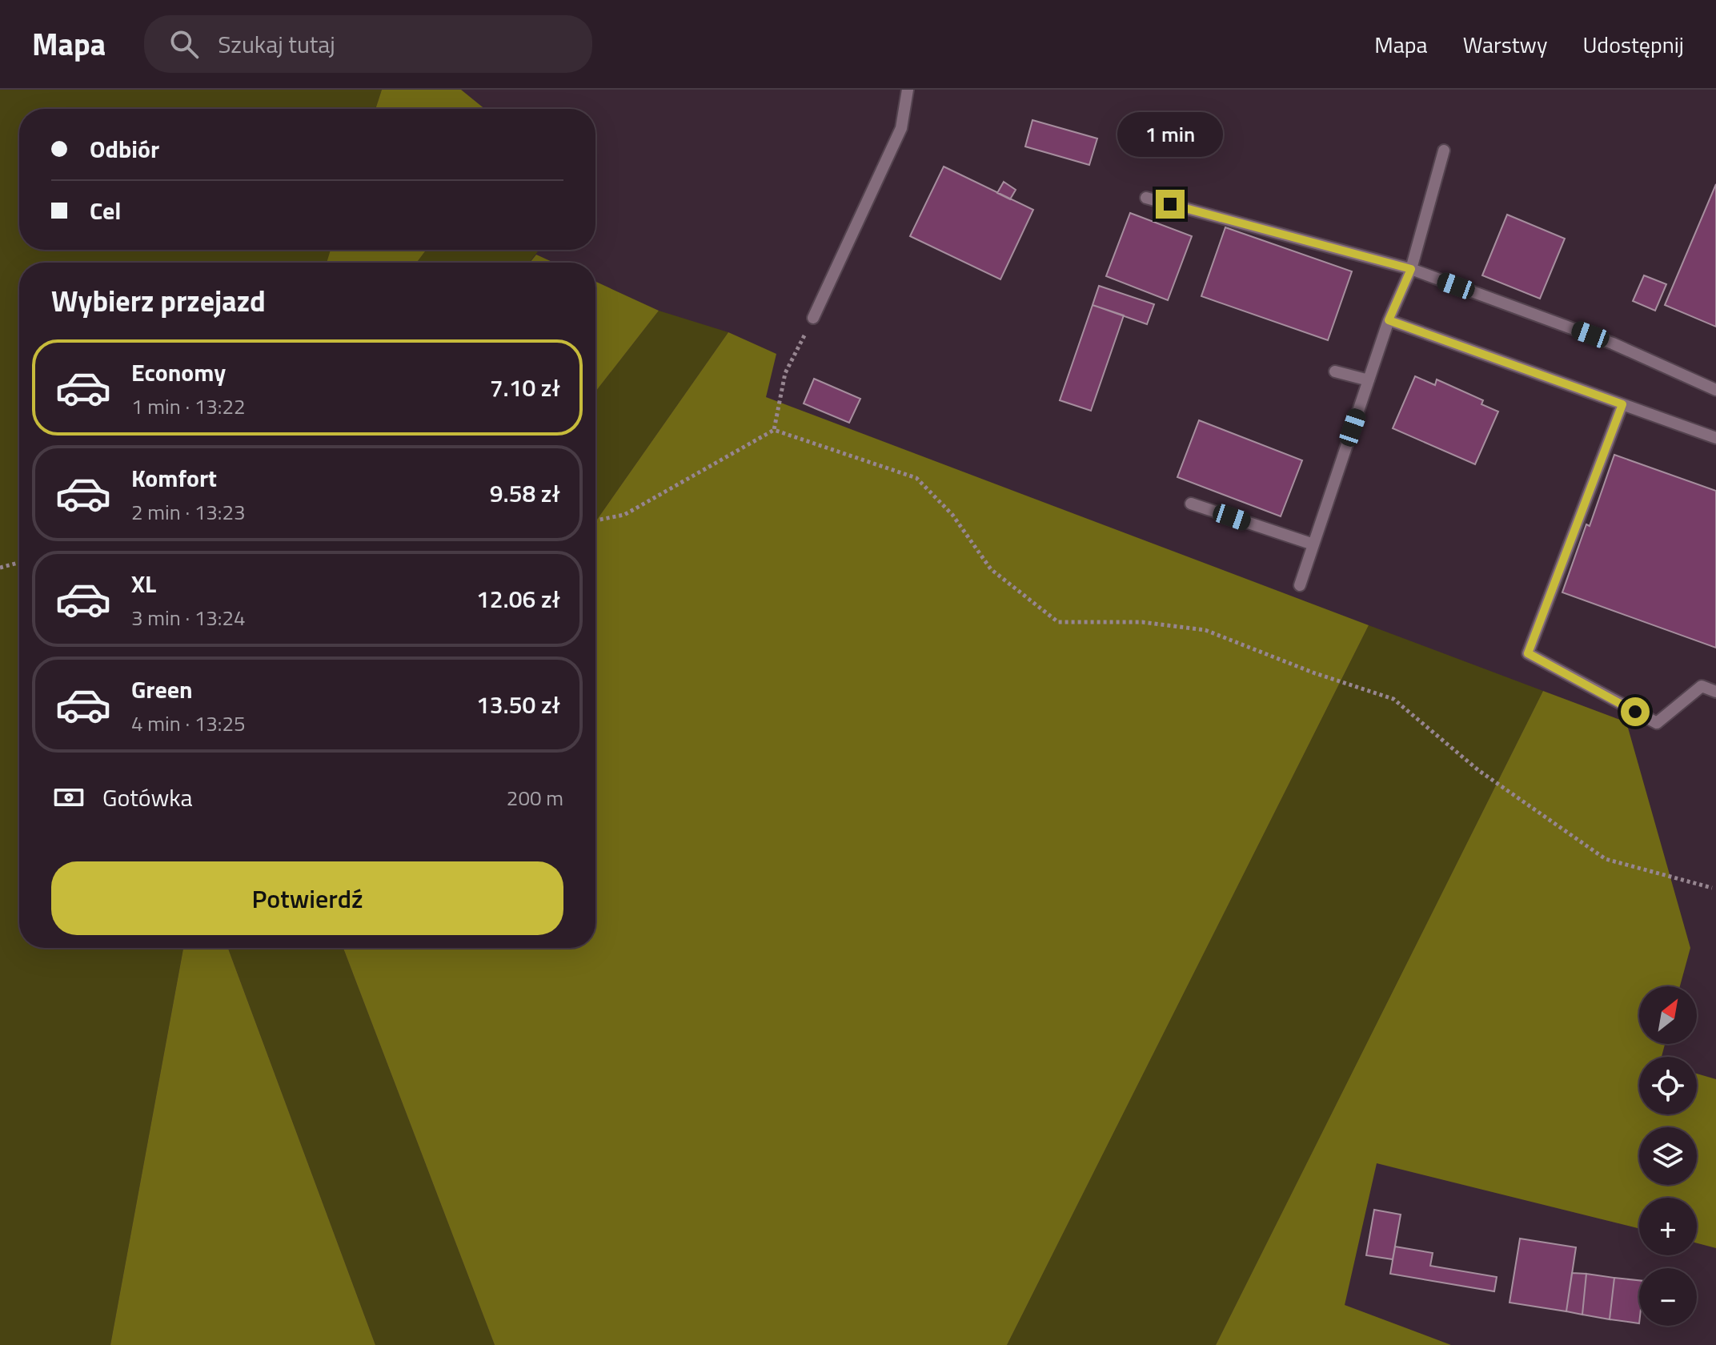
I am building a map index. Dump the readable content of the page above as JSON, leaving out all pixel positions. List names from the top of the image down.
{
  "north": "top right",
  "page": {
    "header": "Mapa",
    "search": "Szukaj tutaj",
    "nav": ["Mapa", "Warstwy", "Udostępnij"],
    "banner": ["Odbiór", "Cel"],
    "bubble": "1 min",
    "heading": "Wybierz przejazd",
    "list": [
      {
        "name": "Economy",
        "note": "1 min · 13:22",
        "value": "7.10 zł"
      },
      {
        "name": "Komfort",
        "note": "2 min · 13:23",
        "value": "9.58 zł"
      },
      {
        "name": "XL",
        "note": "3 min · 13:24",
        "value": "12.06 zł"
      },
      {
        "name": "Green",
        "note": "4 min · 13:25",
        "value": "13.50 zł"
      }
    ],
    "pay": ["Gotówka", "200 m"],
    "buttons": "Potwierdź",
    "map_buttons": ["+", "−"]
  }
}
